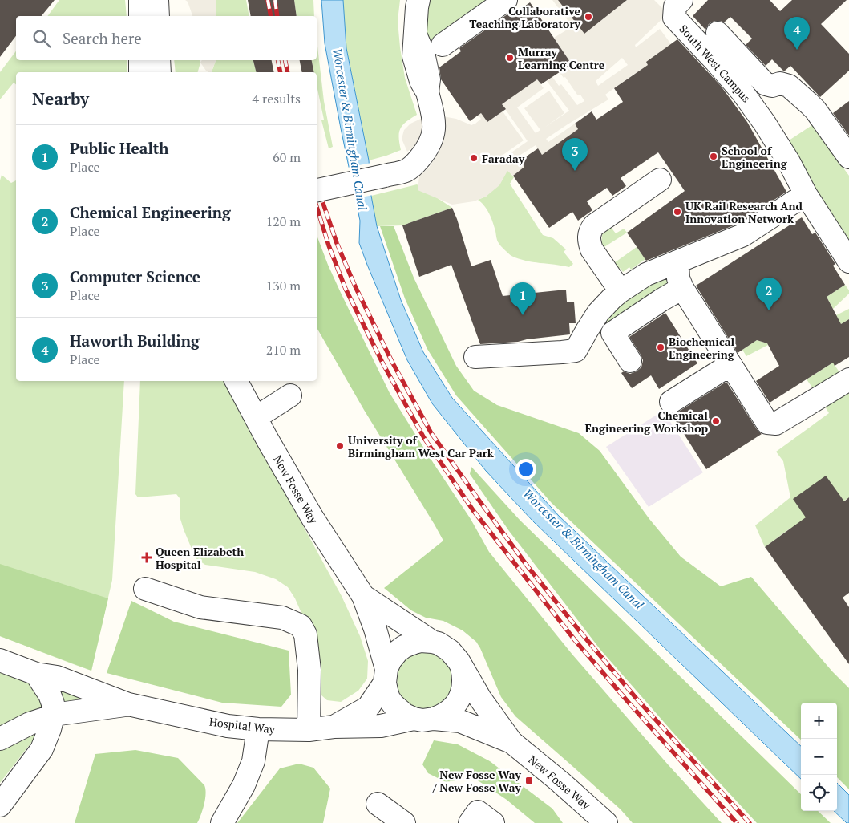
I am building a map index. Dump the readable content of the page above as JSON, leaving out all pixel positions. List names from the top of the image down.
{
  "streets": {
    "street": ["South West Campus", "New Fosse Way", "Hospital Way"]
  },
  "crossings": [
    ["New Fosse Way", "Hospital Way"]
  ],
  "water": ["Worcester & Birmingham Canal"],
  "places": {
    "other": [
      "Collaborative Teaching Laboratory",
      "Murray Learning Centre",
      "School of Engineering",
      "Faraday",
      "UK Rail Research And Innovation Network",
      "Biochemical Engineering",
      "Chemical Engineering Workshop",
      "University of Birmingham West Car Park"
    ],
    "health": ["Queen Elizabeth Hospital"],
    "transit": ["New Fosse Way / New Fosse Way"]
  },
  "page": {
    "search": "Search here",
    "pins": [
      "4",
      "3",
      "2",
      "1"
    ],
    "heading": ["Nearby", "4 results"],
    "list": [
      {
        "mark": "1",
        "name": "Public Health",
        "note": "Place",
        "value": "60 m"
      },
      {
        "mark": "2",
        "name": "Chemical Engineering",
        "note": "Place",
        "value": "120 m"
      },
      {
        "mark": "3",
        "name": "Computer Science",
        "note": "Place",
        "value": "130 m"
      },
      {
        "mark": "4",
        "name": "Haworth Building",
        "note": "Place",
        "value": "210 m"
      }
    ],
    "map_buttons": ["+", "−"]
  }
}
